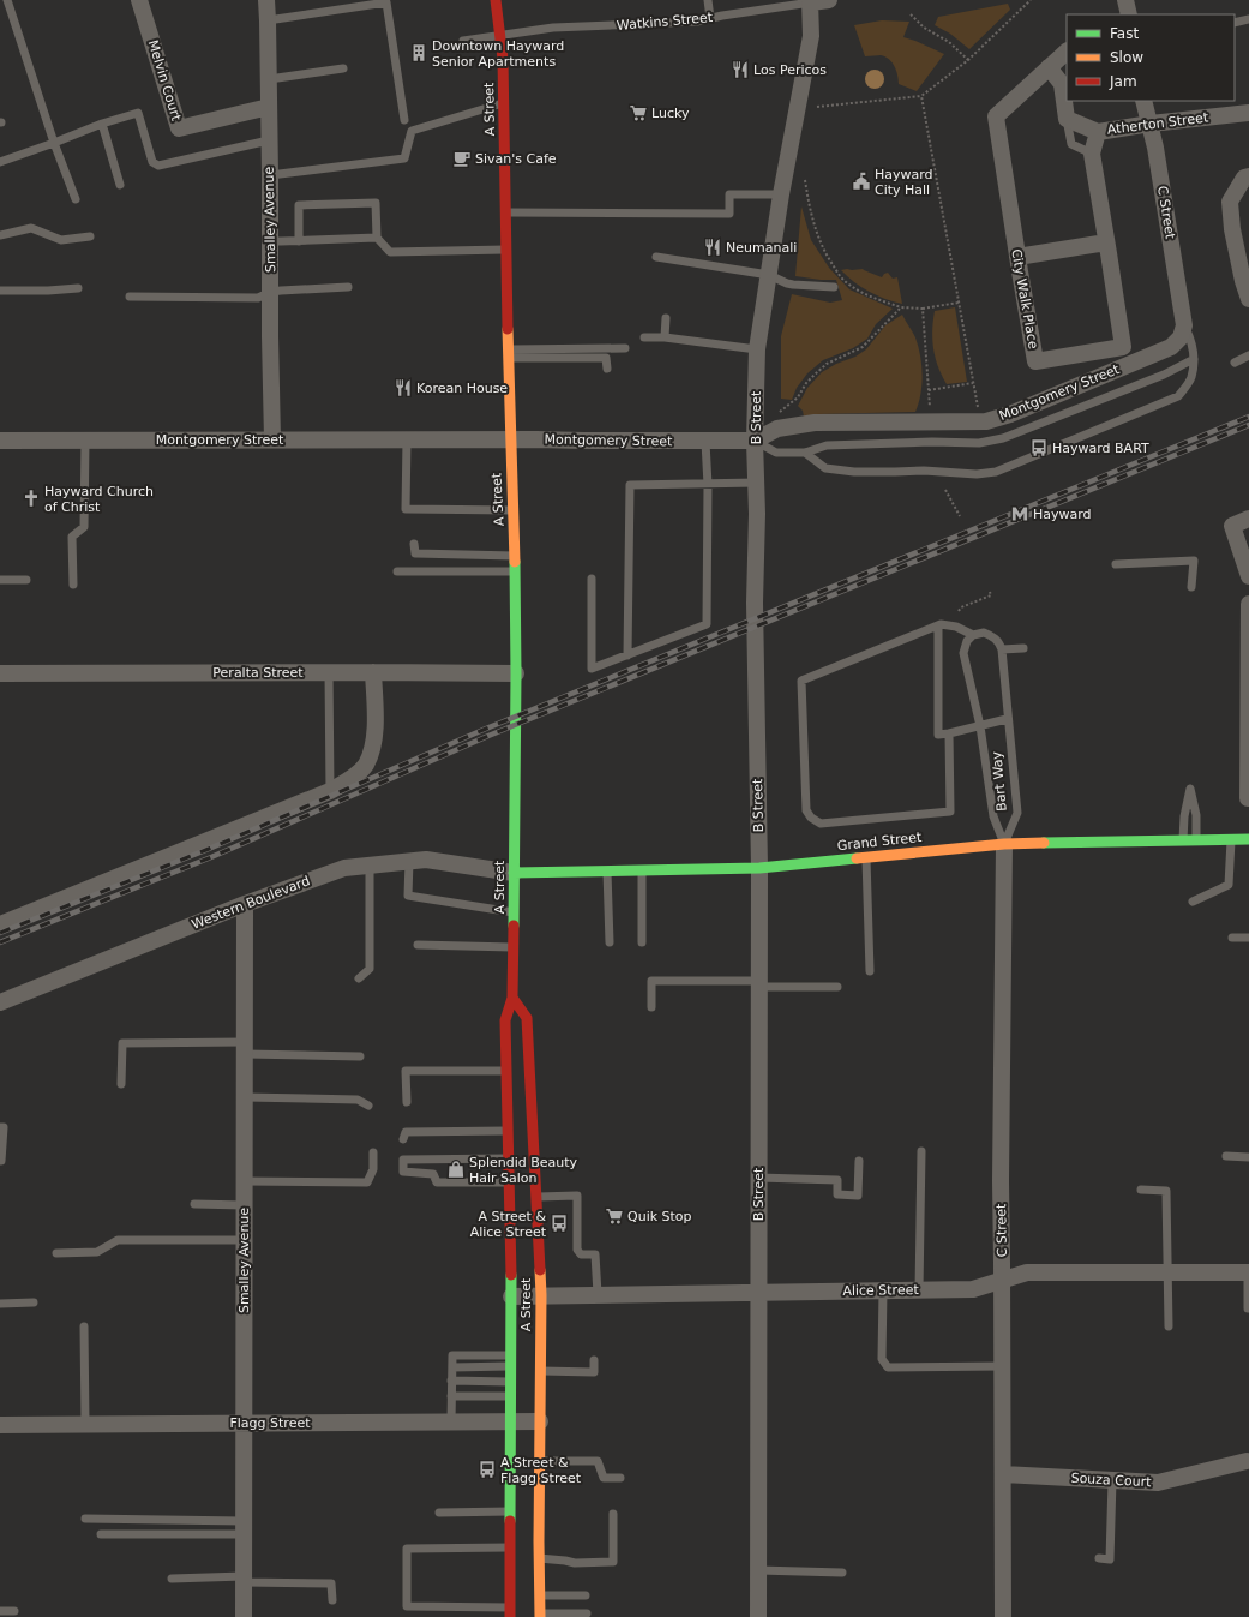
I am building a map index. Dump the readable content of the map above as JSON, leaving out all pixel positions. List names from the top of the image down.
{
  "streets": {
    "main road": ["A Street", "Grand Street"],
    "street": [
      "Watkins Street",
      "Melvin Court",
      "Atherton Street",
      "C Street",
      "Smalley Avenue",
      "City Walk Place",
      "Montgomery Street",
      "B Street",
      "Peralta Street",
      "Western Boulevard",
      "Alice Street",
      "Flagg Street",
      "Souza Court"
    ],
    "lane": ["Bart Way"]
  },
  "crossings": [
    ["Watkins Street", "A Street"],
    ["Watkins Street", "B Street"],
    ["Melvin Court", "Smalley Avenue"],
    ["A Street", "Montgomery Street"],
    ["A Street", "Peralta Street"],
    ["A Street", "Grand Street"],
    ["A Street", "Western Boulevard"],
    ["A Street", "Alice Street"],
    ["A Street", "Flagg Street"],
    ["Atherton Street", "C Street"],
    ["Atherton Street", "City Walk Place"],
    ["C Street", "Montgomery Street"],
    ["C Street", "Bart Way"],
    ["C Street", "Grand Street"],
    ["C Street", "Alice Street"],
    ["C Street", "Souza Court"],
    ["Smalley Avenue", "Montgomery Street"],
    ["Smalley Avenue", "Western Boulevard"],
    ["Smalley Avenue", "Flagg Street"],
    ["Montgomery Street", "B Street"],
    ["B Street", "Grand Street"],
    ["B Street", "Alice Street"],
    ["Bart Way", "Grand Street"],
    ["Grand Street", "Western Boulevard"]
  ],
  "places": {
    "building": ["Downtown Hayward Senior Apartments"],
    "restaurant": ["Los Pericos", "Neumanali", "Korean House"],
    "supermarket": ["Lucky", "Quik Stop"],
    "cafe": ["Sivan's Cafe"],
    "public building": ["Hayward City Hall"],
    "bus stop": ["Hayward BART", "A Street & Alice Street", "A Street & Flagg Street"],
    "church": ["Hayward Church of Christ"],
    "metro station": ["Hayward"],
    "shop": ["Splendid Beauty Hair Salon"]
  },
  "legend": ["Fast", "Slow", "Jam"]
}
